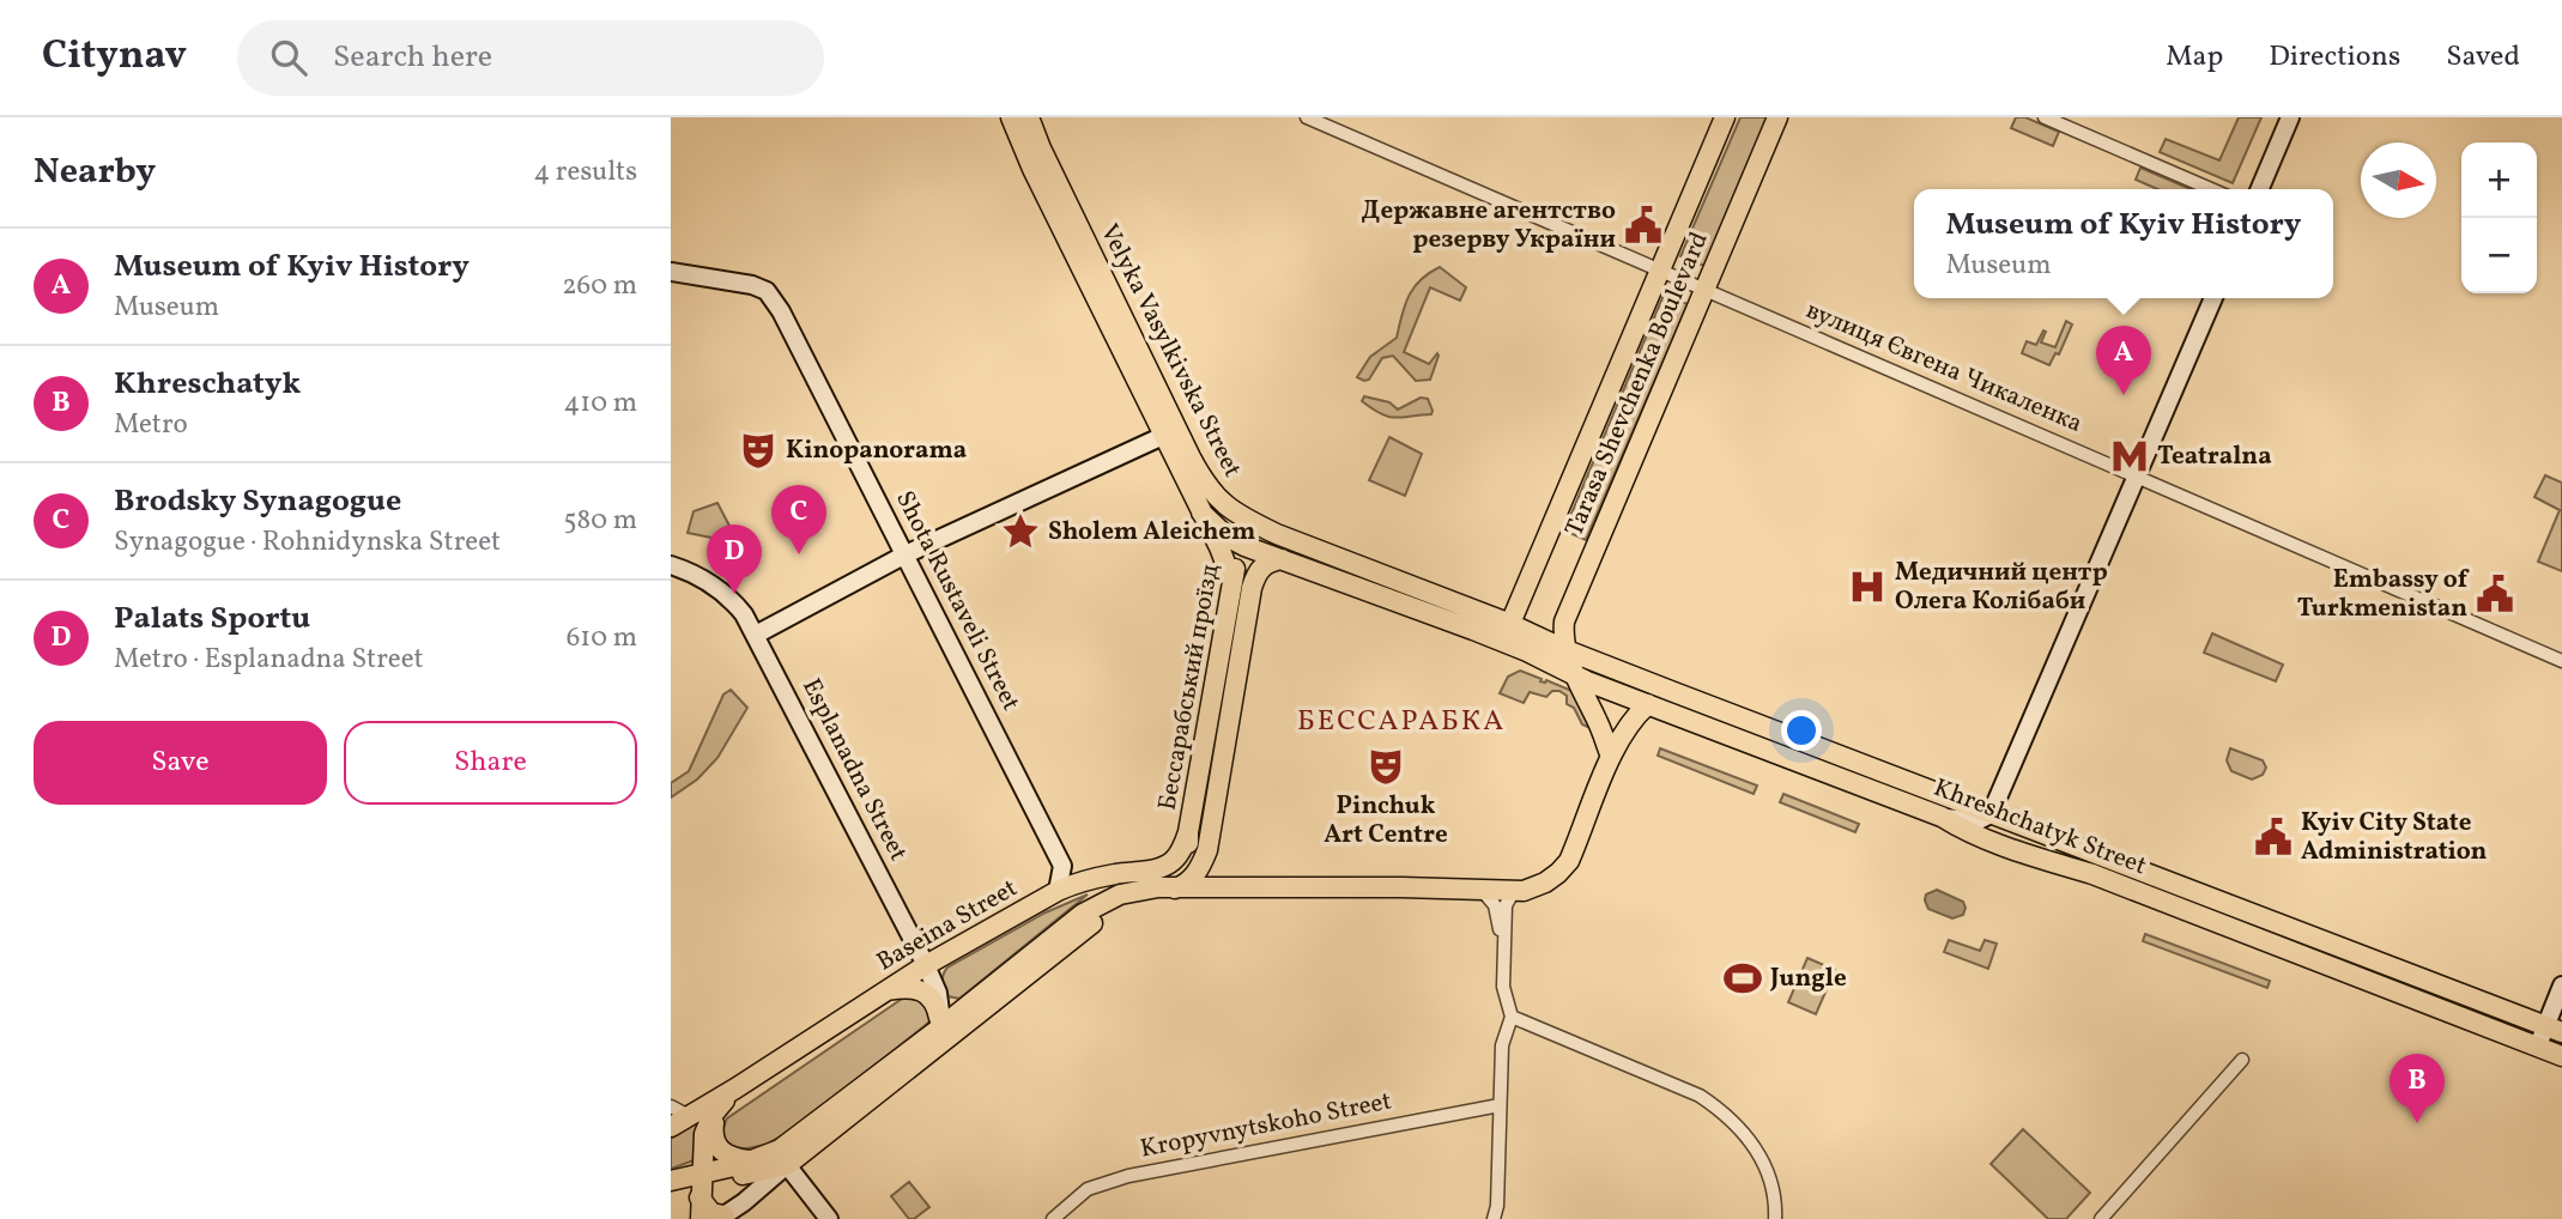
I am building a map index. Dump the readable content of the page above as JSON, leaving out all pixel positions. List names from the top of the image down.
{
  "streets": {
    "main road": [
      "Velyka Vasylkivska Street",
      "Tarasa Shevchenka Boulevard",
      "Бессарабський проїзд",
      "Khreshchatyk Street",
      "Baseina Street"
    ],
    "street": [
      "вулиця Євгена Чикаленка",
      "Shota Rustaveli Street",
      "Esplanadna Street",
      "Kropyvnytskoho Street"
    ]
  },
  "crossings": [
    ["Velyka Vasylkivska Street", "Tarasa Shevchenka Boulevard"],
    ["Velyka Vasylkivska Street", "Бессарабський проїзд"],
    ["Velyka Vasylkivska Street", "Khreshchatyk Street"],
    ["вулиця Євгена Чикаленка", "Tarasa Shevchenka Boulevard"],
    ["Tarasa Shevchenka Boulevard", "Khreshchatyk Street"],
    ["Shota Rustaveli Street", "Baseina Street"],
    ["Бессарабський проїзд", "Baseina Street"],
    ["Esplanadna Street", "Baseina Street"]
  ],
  "districts": ["БЕССАРАБКА"],
  "places": {
    "public building": ["Державне агентство резерву України", "Embassy of Turkmenistan", "Kyiv City State Administration"],
    "theatre": ["Kinopanorama", "Pinchuk Art Centre"],
    "metro station": ["Teatralna"],
    "place": ["Sholem Aleichem"],
    "hospital": ["Медичний центр Олега Колібаби"],
    "sports": ["Jungle"]
  },
  "north": "right",
  "page": {
    "header": "Citynav",
    "search": "Search here",
    "nav": ["Map", "Directions", "Saved"],
    "heading": ["Nearby", "4 results"],
    "map_buttons": ["+", "−"],
    "popup": ["Museum of Kyiv History", "Museum"],
    "list": [
      {
        "mark": "A",
        "name": "Museum of Kyiv History",
        "note": "Museum",
        "value": "260 m"
      },
      {
        "mark": "B",
        "name": "Khreschatyk",
        "note": "Metro",
        "value": "410 m"
      },
      {
        "mark": "C",
        "name": "Brodsky Synagogue",
        "note": "Synagogue · Rohnidynska Street",
        "value": "580 m"
      },
      {
        "mark": "D",
        "name": "Palats Sportu",
        "note": "Metro · Esplanadna Street",
        "value": "610 m"
      }
    ],
    "pins": [
      "A",
      "C",
      "D",
      "B"
    ],
    "buttons": ["Save", "Share"]
  }
}
